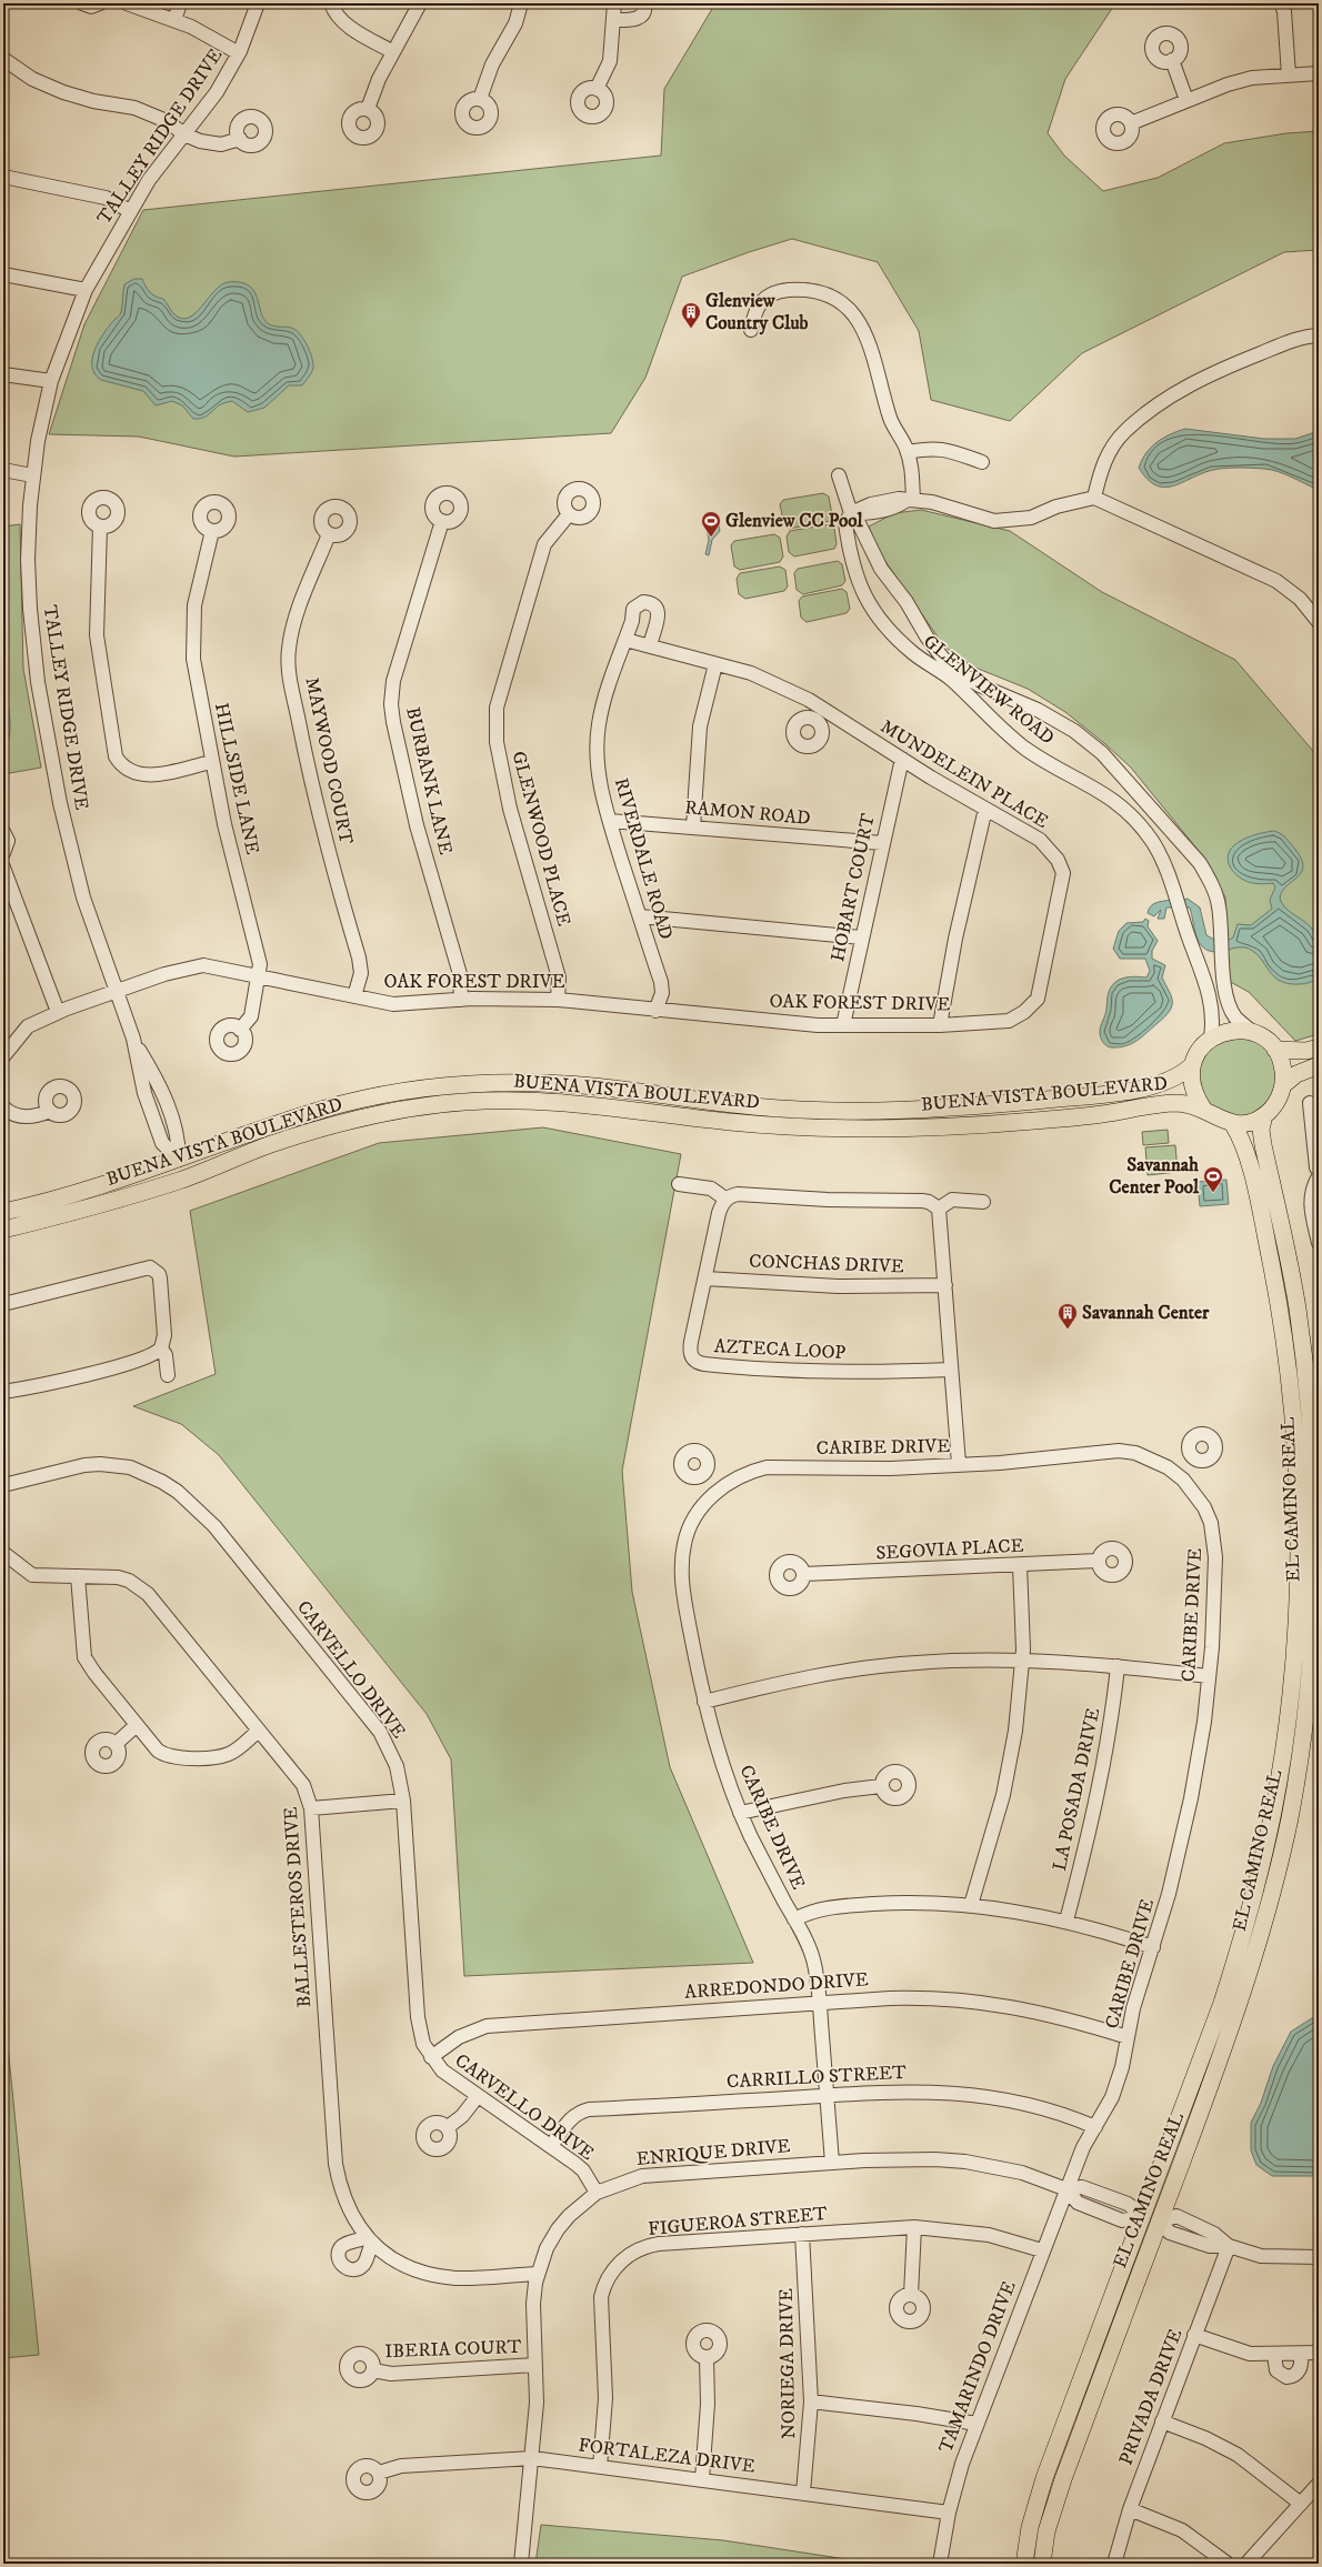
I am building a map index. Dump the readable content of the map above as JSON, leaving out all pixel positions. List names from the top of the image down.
{
  "streets": {
    "main road": ["BUENA VISTA BOULEVARD", "EL CAMINO REAL"],
    "street": [
      "TALLEY RIDGE DRIVE",
      "GLENVIEW ROAD",
      "MAYWOOD COURT",
      "MUNDELEIN PLACE",
      "HILLSIDE LANE",
      "BURBANK LANE",
      "RAMON ROAD",
      "GLENWOOD PLACE",
      "RIVERDALE ROAD",
      "HOBART COURT",
      "OAK FOREST DRIVE",
      "CONCHAS DRIVE",
      "AZTECA LOOP",
      "CARIBE DRIVE",
      "SEGOVIA PLACE",
      "CARVELLO DRIVE",
      "LA POSADA DRIVE",
      "BALLESTEROS DRIVE",
      "ARREDONDO DRIVE",
      "CARRILLO STREET",
      "ENRIQUE DRIVE",
      "FIGUEROA STREET",
      "IBERIA COURT",
      "NORIEGA DRIVE",
      "TAMARINDO DRIVE",
      "PRIVADA DRIVE",
      "FORTALEZA DRIVE"
    ]
  },
  "crossings": [
    ["TALLEY RIDGE DRIVE", "OAK FOREST DRIVE"],
    ["TALLEY RIDGE DRIVE", "BUENA VISTA BOULEVARD"],
    ["GLENVIEW ROAD", "BUENA VISTA BOULEVARD"],
    ["GLENVIEW ROAD", "EL CAMINO REAL"],
    ["MAYWOOD COURT", "OAK FOREST DRIVE"],
    ["MUNDELEIN PLACE", "RIVERDALE ROAD"],
    ["MUNDELEIN PLACE", "HOBART COURT"],
    ["MUNDELEIN PLACE", "OAK FOREST DRIVE"],
    ["HILLSIDE LANE", "OAK FOREST DRIVE"],
    ["BURBANK LANE", "OAK FOREST DRIVE"],
    ["RAMON ROAD", "RIVERDALE ROAD"],
    ["RAMON ROAD", "HOBART COURT"],
    ["GLENWOOD PLACE", "OAK FOREST DRIVE"],
    ["RIVERDALE ROAD", "OAK FOREST DRIVE"],
    ["HOBART COURT", "OAK FOREST DRIVE"],
    ["BUENA VISTA BOULEVARD", "EL CAMINO REAL"],
    ["CONCHAS DRIVE", "AZTECA LOOP"],
    ["CARIBE DRIVE", "ARREDONDO DRIVE"],
    ["CARIBE DRIVE", "CARRILLO STREET"],
    ["CARIBE DRIVE", "ENRIQUE DRIVE"],
    ["CARIBE DRIVE", "TAMARINDO DRIVE"],
    ["EL CAMINO REAL", "ENRIQUE DRIVE"],
    ["CARVELLO DRIVE", "ARREDONDO DRIVE"],
    ["CARVELLO DRIVE", "CARRILLO STREET"],
    ["CARVELLO DRIVE", "ENRIQUE DRIVE"],
    ["BALLESTEROS DRIVE", "ENRIQUE DRIVE"],
    ["ENRIQUE DRIVE", "IBERIA COURT"],
    ["ENRIQUE DRIVE", "TAMARINDO DRIVE"],
    ["ENRIQUE DRIVE", "FORTALEZA DRIVE"],
    ["FIGUEROA STREET", "NORIEGA DRIVE"],
    ["FIGUEROA STREET", "TAMARINDO DRIVE"],
    ["FIGUEROA STREET", "FORTALEZA DRIVE"],
    ["NORIEGA DRIVE", "FORTALEZA DRIVE"],
    ["TAMARINDO DRIVE", "FORTALEZA DRIVE"]
  ],
  "places": {
    "building": ["Glenview Country Club", "Savannah Center"],
    "sports": ["Glenview CC Pool", "Savannah Center Pool"]
  }
}
